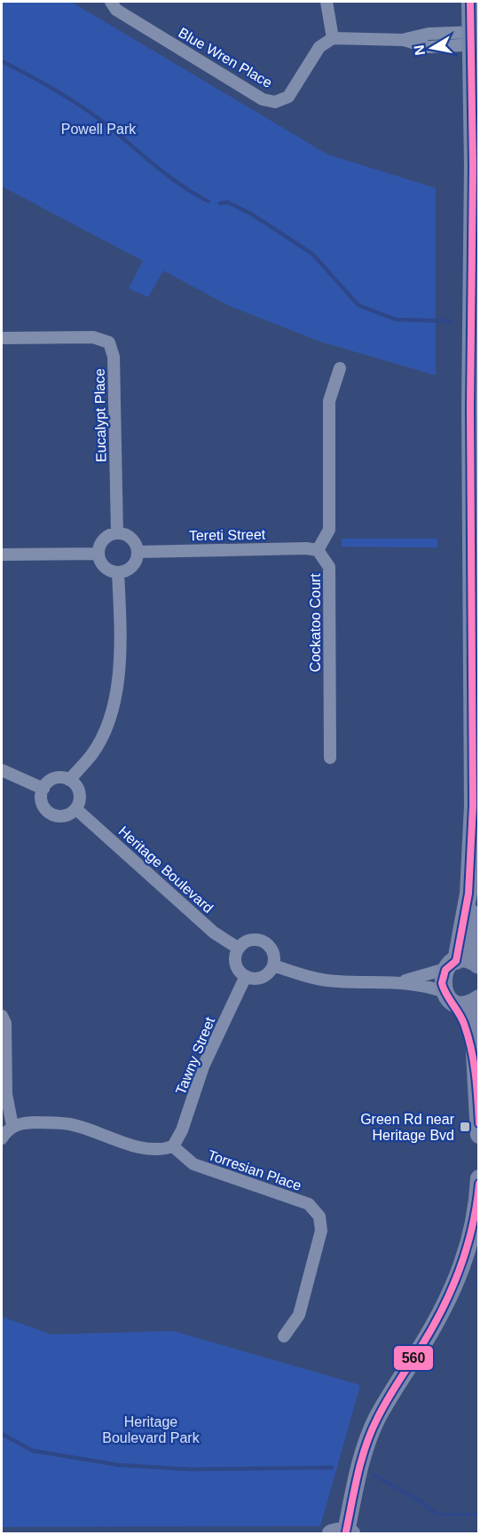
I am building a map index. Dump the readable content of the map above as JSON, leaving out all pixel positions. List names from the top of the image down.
{
  "streets": {
    "street": [
      "Blue Wren Place",
      "Eucalypt Place",
      "Tereti Street",
      "Cockatoo Court",
      "Heritage Boulevard",
      "Tawny Street",
      "Torresian Place"
    ]
  },
  "crossings": [
    ["Eucalypt Place", "Tereti Street"],
    ["Tereti Street", "Cockatoo Court"],
    ["Heritage Boulevard", "Tawny Street"],
    ["Tawny Street", "Torresian Place"]
  ],
  "parks": ["Powell Park", "Heritage Boulevard Park"],
  "places": {
    "transit": ["Green Rd near Heritage Bvd"]
  },
  "lines": ["transit line 560"],
  "north": "left"
}
